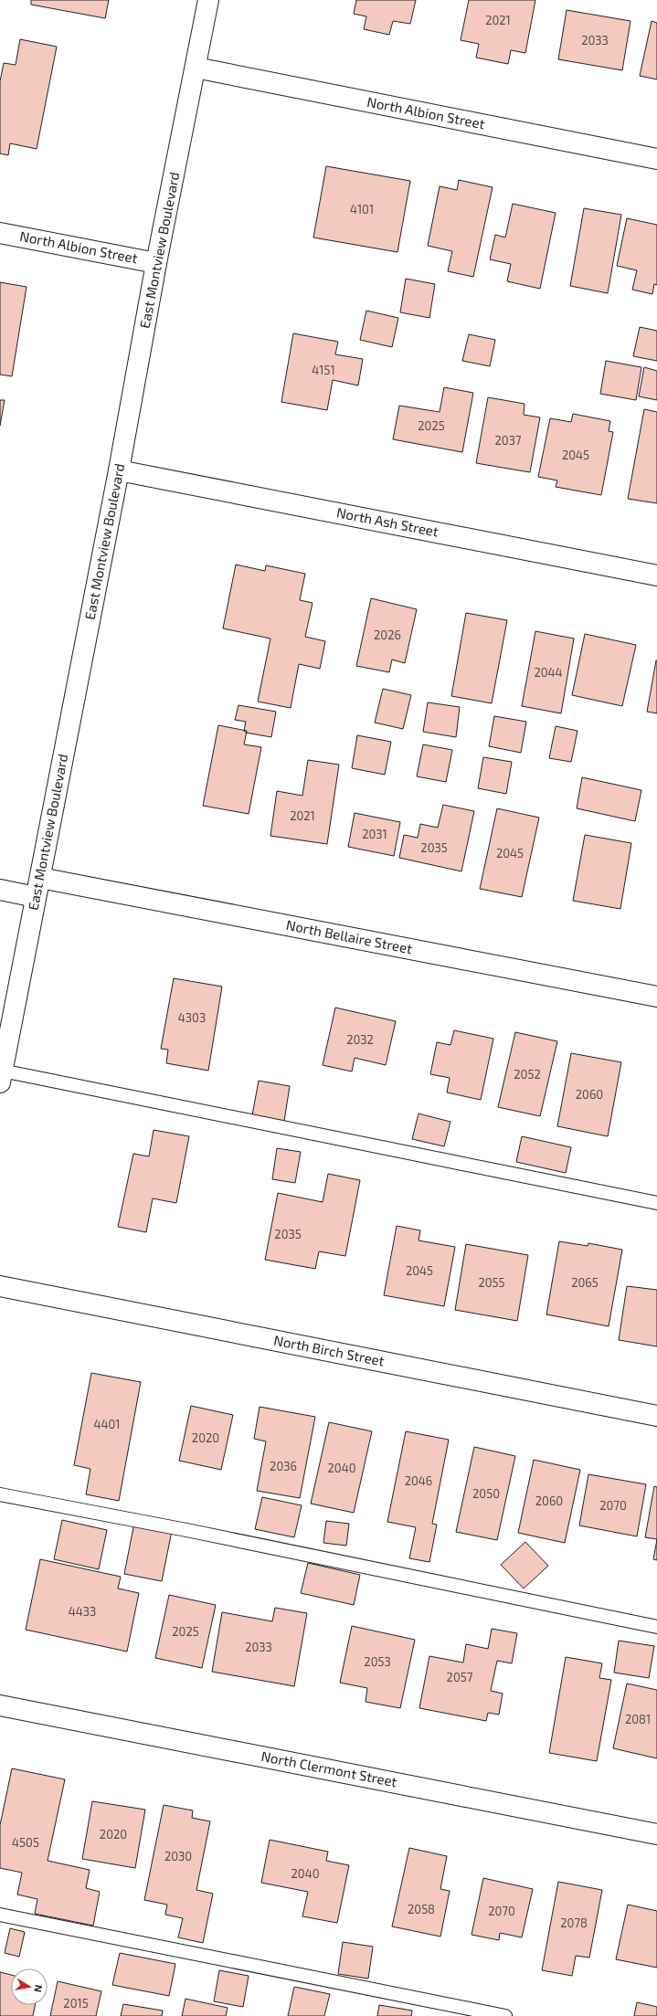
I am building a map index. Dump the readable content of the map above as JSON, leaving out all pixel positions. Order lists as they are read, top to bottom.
{
  "streets": {
    "street": [
      "North Albion Street",
      "East Montview Boulevard",
      "North Ash Street",
      "North Bellaire Street",
      "North Birch Street",
      "North Clermont Street"
    ]
  },
  "crossings": [
    ["North Albion Street", "East Montview Boulevard"],
    ["East Montview Boulevard", "North Ash Street"],
    ["East Montview Boulevard", "North Bellaire Street"]
  ],
  "house_numbers": [
    "2021",
    "2033",
    "4101",
    "4151",
    "2025",
    "2037",
    "2045",
    "2026",
    "2044",
    "2021",
    "2031",
    "2035",
    "2045",
    "4303",
    "2032",
    "2052",
    "2060",
    "2035",
    "2045",
    "2055",
    "2065",
    "4401",
    "2020",
    "2036",
    "2040",
    "2046",
    "2050",
    "2060",
    "2070",
    "4433",
    "2025",
    "2033",
    "2053",
    "2057",
    "2081",
    "2020",
    "4505",
    "2030",
    "2040",
    "2058",
    "2070",
    "2078",
    "2015"
  ],
  "north": "right"
}
